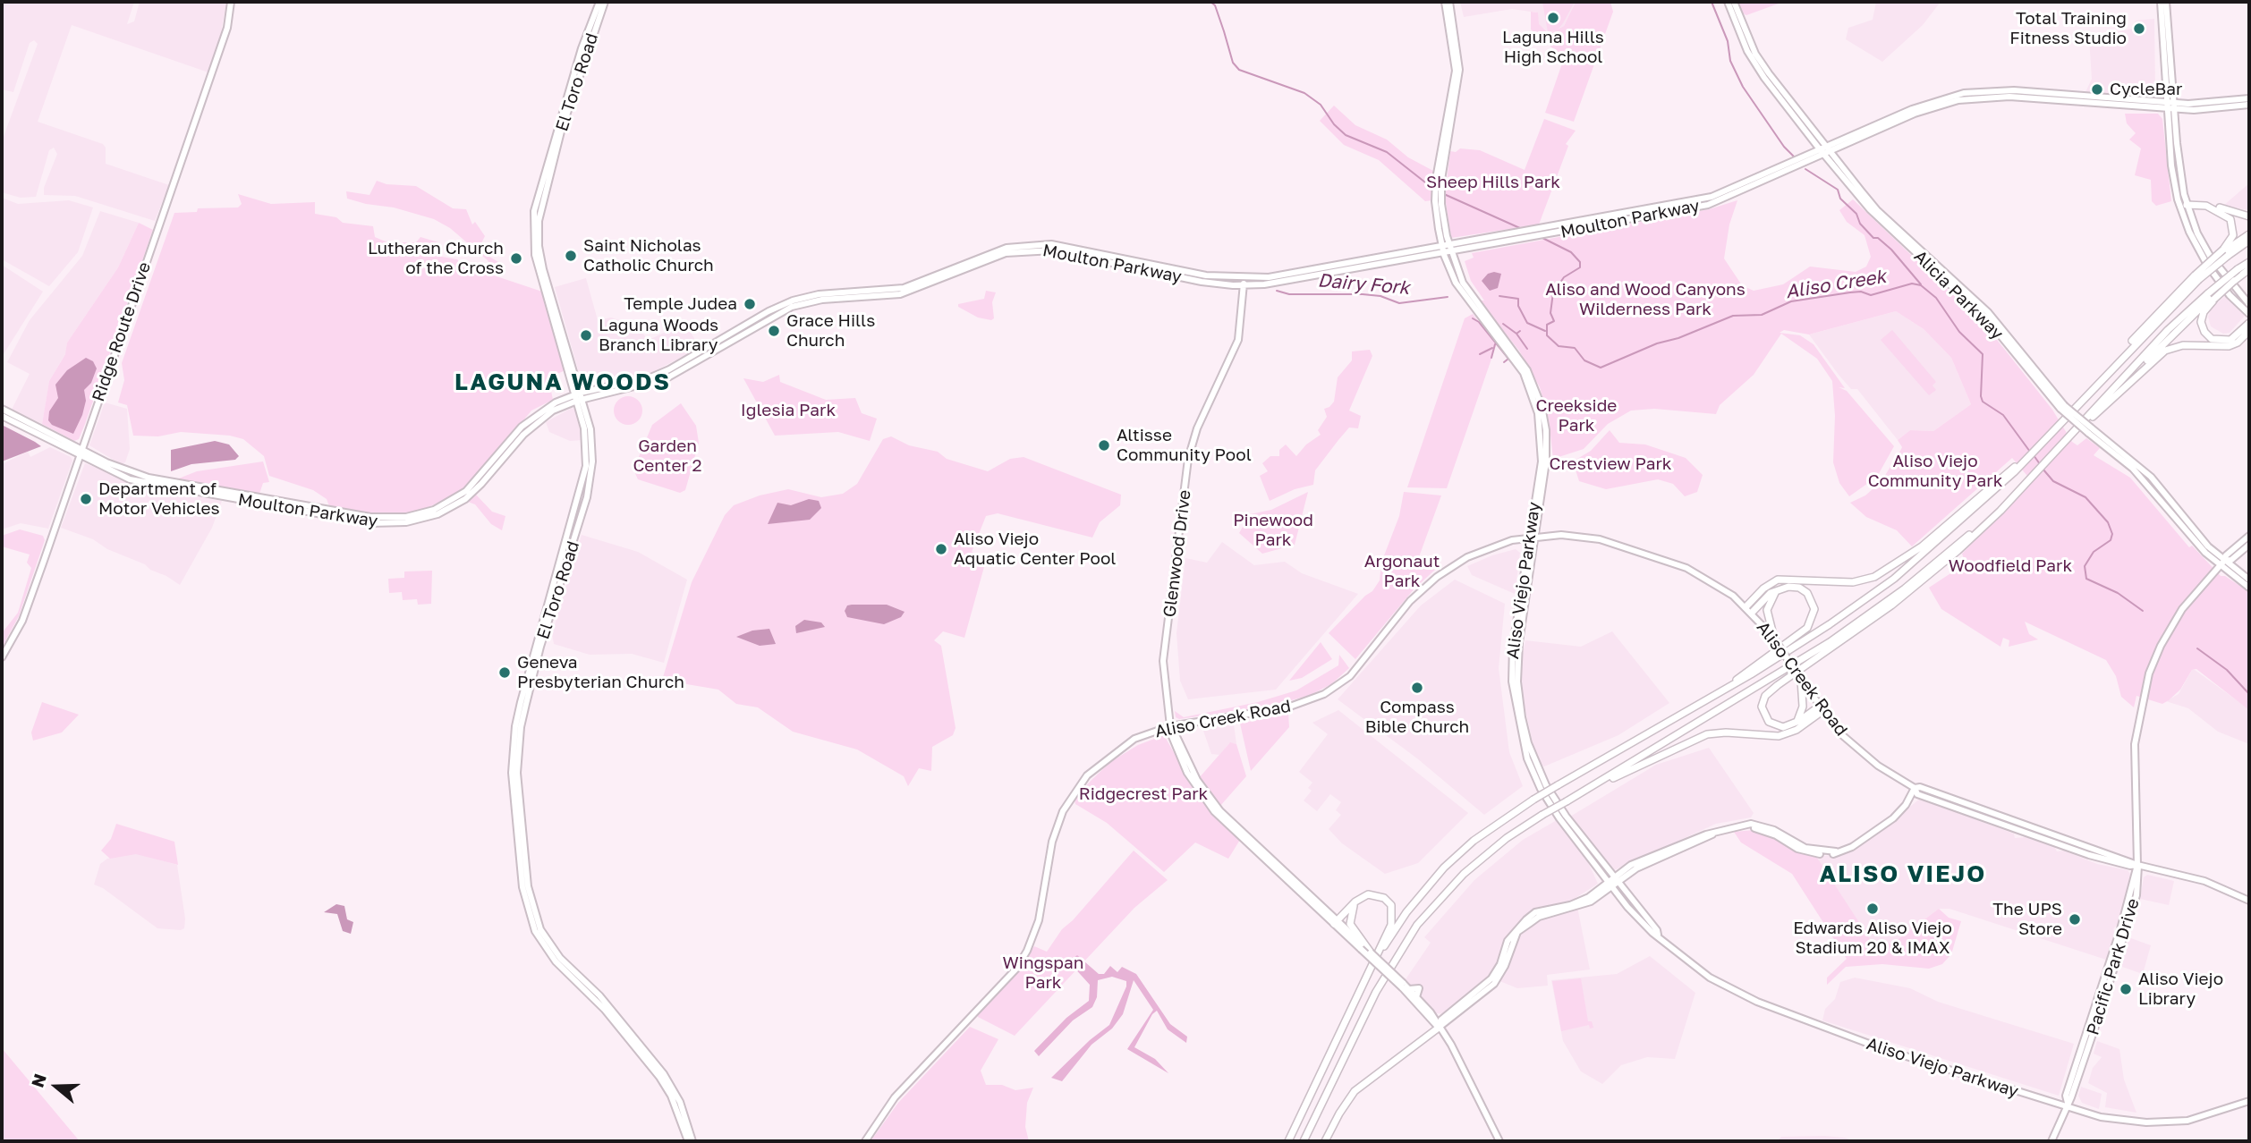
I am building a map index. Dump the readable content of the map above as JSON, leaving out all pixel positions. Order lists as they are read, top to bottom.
{
  "streets": {
    "main road": [
      "El Toro Road",
      "Moulton Parkway",
      "Alicia Parkway",
      "Ridge Route Drive",
      "Glenwood Drive",
      "Aliso Viejo Parkway",
      "Aliso Creek Road",
      "Pacific Park Drive"
    ]
  },
  "crossings": [
    ["El Toro Road", "Moulton Parkway"],
    ["Moulton Parkway", "Alicia Parkway"],
    ["Moulton Parkway", "Ridge Route Drive"],
    ["Moulton Parkway", "Glenwood Drive"],
    ["Moulton Parkway", "Aliso Viejo Parkway"],
    ["Alicia Parkway", "Pacific Park Drive"],
    ["Glenwood Drive", "Aliso Creek Road"],
    ["Aliso Viejo Parkway", "Aliso Creek Road"],
    ["Aliso Viejo Parkway", "Pacific Park Drive"],
    ["Aliso Creek Road", "Pacific Park Drive"]
  ],
  "districts": ["LAGUNA WOODS", "ALISO VIEJO"],
  "water": ["Dairy Fork", "Aliso Creek"],
  "parks": [
    "Sheep Hills Park",
    "Aliso and Wood Canyons Wilderness Park",
    "Creekside Park",
    "Iglesia Park",
    "Garden Center 2",
    "Aliso Viejo Community Park",
    "Crestview Park",
    "Pinewood Park",
    "Argonaut Park",
    "Woodfield Park",
    "Ridgecrest Park",
    "Wingspan Park"
  ],
  "places": [
    "Laguna Hills High School",
    "Total Training Fitness Studio",
    "CycleBar",
    "Saint Nicholas Catholic Church",
    "Lutheran Church of the Cross",
    "Temple Judea",
    "Grace Hills Church",
    "Laguna Woods Branch Library",
    "Altisse Community Pool",
    "Department of Motor Vehicles",
    "Aliso Viejo Aquatic Center Pool",
    "Geneva Presbyterian Church",
    "Compass Bible Church",
    "Edwards Aliso Viejo Stadium 20 & IMAX",
    "The UPS Store",
    "Aliso Viejo Library"
  ],
  "north": "left"
}
